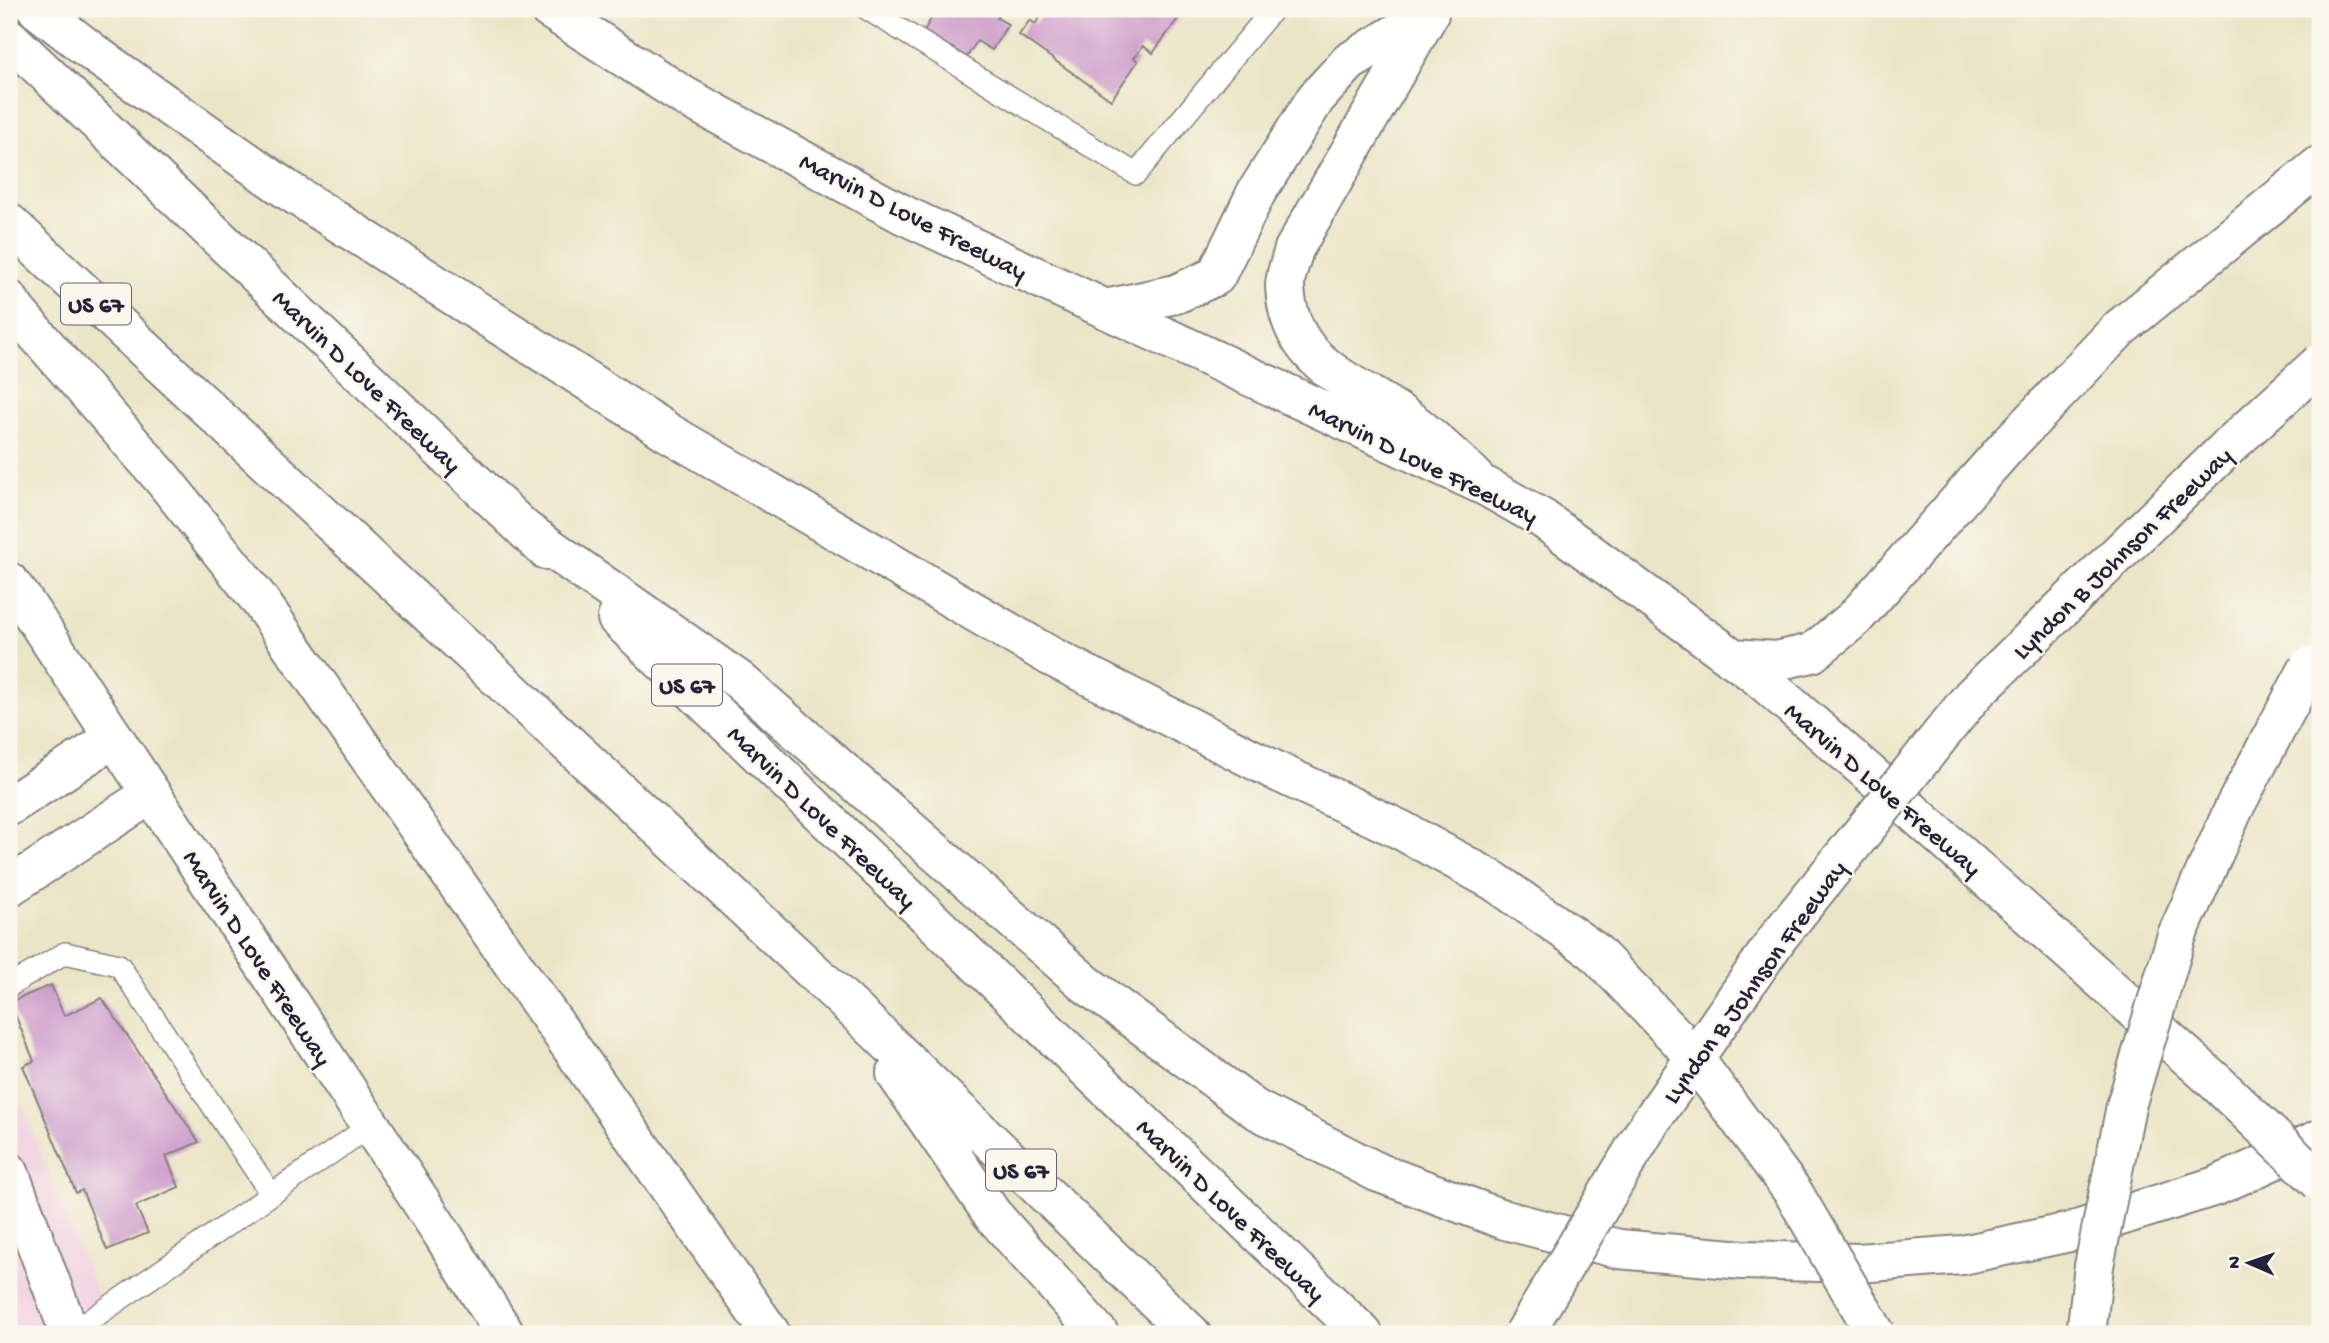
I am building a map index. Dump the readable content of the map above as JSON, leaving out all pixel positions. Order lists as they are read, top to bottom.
{
  "streets": {
    "main road": ["Marvin D Love Freeway", "US 67", "Lyndon B Johnson Freeway"]
  },
  "north": "left"
}
